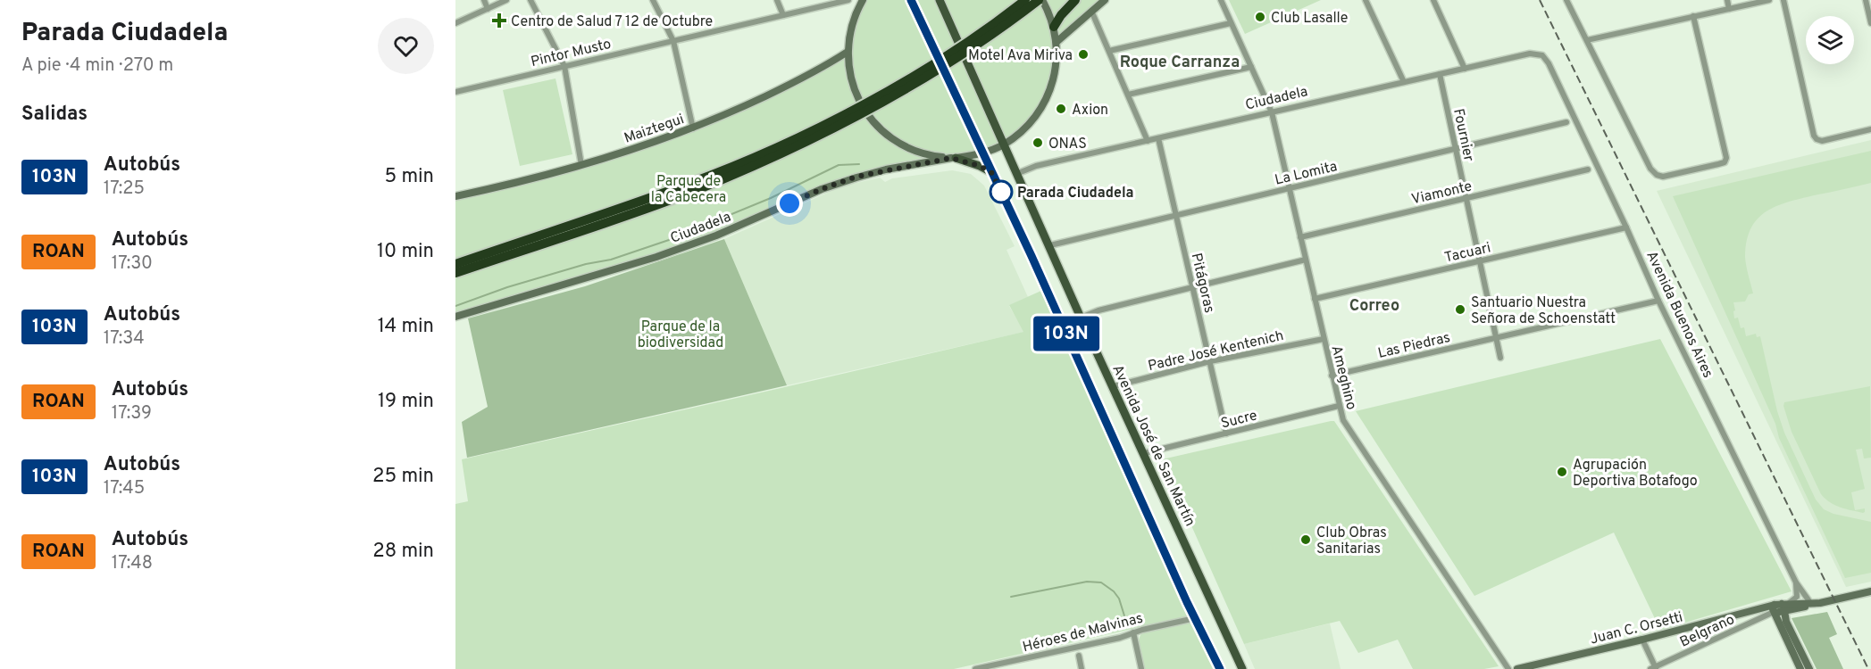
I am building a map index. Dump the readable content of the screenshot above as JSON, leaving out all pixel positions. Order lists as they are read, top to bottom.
{
  "streets": {
    "main road": [
      "Ciudadela",
      "Maiztegui",
      "Avenida José de San Martín",
      "Juan C. Orsetti"
    ],
    "street": [
      "Pintor Musto",
      "Fournier",
      "La Lomita",
      "Viamonte",
      "Tacuari",
      "Pitágoras",
      "Avenida Buenos Aires",
      "Las Piedras",
      "Padre José Kentenich",
      "Ameghino",
      "Sucre",
      "Belgrano",
      "Héroes de Malvinas"
    ]
  },
  "crossings": [
    ["Ciudadela", "Fournier"],
    ["Ciudadela", "Pitágoras"],
    ["Ciudadela", "Avenida Buenos Aires"],
    ["Ciudadela", "Ameghino"],
    ["Ciudadela", "Avenida José de San Martín"],
    ["Fournier", "La Lomita"],
    ["Fournier", "Viamonte"],
    ["Fournier", "Tacuari"],
    ["Fournier", "Las Piedras"],
    ["La Lomita", "Pitágoras"],
    ["La Lomita", "Ameghino"],
    ["La Lomita", "Avenida José de San Martín"],
    ["Viamonte", "Ameghino"],
    ["Tacuari", "Avenida Buenos Aires"],
    ["Tacuari", "Ameghino"],
    ["Pitágoras", "Padre José Kentenich"],
    ["Pitágoras", "Sucre"],
    ["Avenida Buenos Aires", "Las Piedras"],
    ["Avenida Buenos Aires", "Juan C. Orsetti"],
    ["Las Piedras", "Ameghino"],
    ["Padre José Kentenich", "Ameghino"],
    ["Padre José Kentenich", "Avenida José de San Martín"],
    ["Ameghino", "Sucre"],
    ["Sucre", "Avenida José de San Martín"],
    ["Juan C. Orsetti", "Belgrano"]
  ],
  "districts": ["Roque Carranza", "Correo"],
  "parks": ["Parque de la Cabecera", "Parque de la biodiversidad"],
  "places": {
    "other": [
      "Club Lasalle",
      "Motel Ava Miriva",
      "Axion",
      "ONAS",
      "Parada Ciudadela",
      "Santuario Nuestra Señora de Schoenstatt",
      "Agrupación Deportiva Botafogo",
      "Club Obras Sanitarias"
    ],
    "health": ["Centro de Salud 7 12 de Octubre"]
  },
  "lines": ["bus line 103N"],
  "page": {
    "heading": [
      ["Parada Ciudadela", "A pie · 4 min · 270 m"],
      "Salidas"
    ],
    "on_map": "103N",
    "list": [
      {
        "mark": "103N",
        "name": "Autobús",
        "note": "17:25",
        "value": "5 min"
      },
      {
        "mark": "ROAN",
        "name": "Autobús",
        "note": "17:30",
        "value": "10 min"
      },
      {
        "mark": "103N",
        "name": "Autobús",
        "note": "17:34",
        "value": "14 min"
      },
      {
        "mark": "ROAN",
        "name": "Autobús",
        "note": "17:39",
        "value": "19 min"
      },
      {
        "mark": "103N",
        "name": "Autobús",
        "note": "17:45",
        "value": "25 min"
      },
      {
        "mark": "ROAN",
        "name": "Autobús",
        "note": "17:48",
        "value": "28 min"
      }
    ]
  }
}
